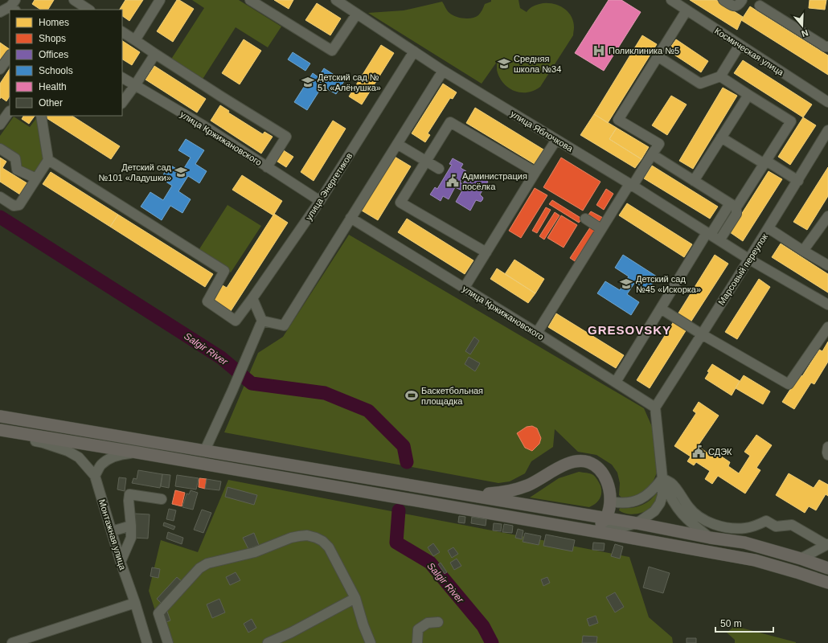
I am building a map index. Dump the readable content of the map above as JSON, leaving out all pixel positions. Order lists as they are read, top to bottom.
{
  "streets": {
    "street": [
      "Космическая улица",
      "улица Яблочкова",
      "улица Кржижановского",
      "улица Энергетиков",
      "Марсовый переулок",
      "Монтажная улица"
    ]
  },
  "crossings": [
    ["улица Яблочкова", "улица Энергетиков"],
    ["улица Яблочкова", "Марсовый переулок"],
    ["улица Кржижановского", "улица Энергетиков"],
    ["улица Кржижановского", "Марсовый переулок"]
  ],
  "districts": ["GRESOVSKY"],
  "water": ["Salgir River"],
  "places": {
    "hospital": ["Поликлиника №5"],
    "school or university": [
      "Средняя школа №34",
      "Детский сад № 51 «Алёнушка»",
      "Детский сад №101 «Ладушки»",
      "Детский сад №45 «Искорка»"
    ],
    "public building": ["Администрация посёлка", "СДЭК"],
    "sports": ["Баскетбольная площадка"]
  },
  "legend": [
    "Homes",
    "Shops",
    "Offices",
    "Schools",
    "Health",
    "Other"
  ],
  "scale_bar": "50 m",
  "north": "bottom"
}
